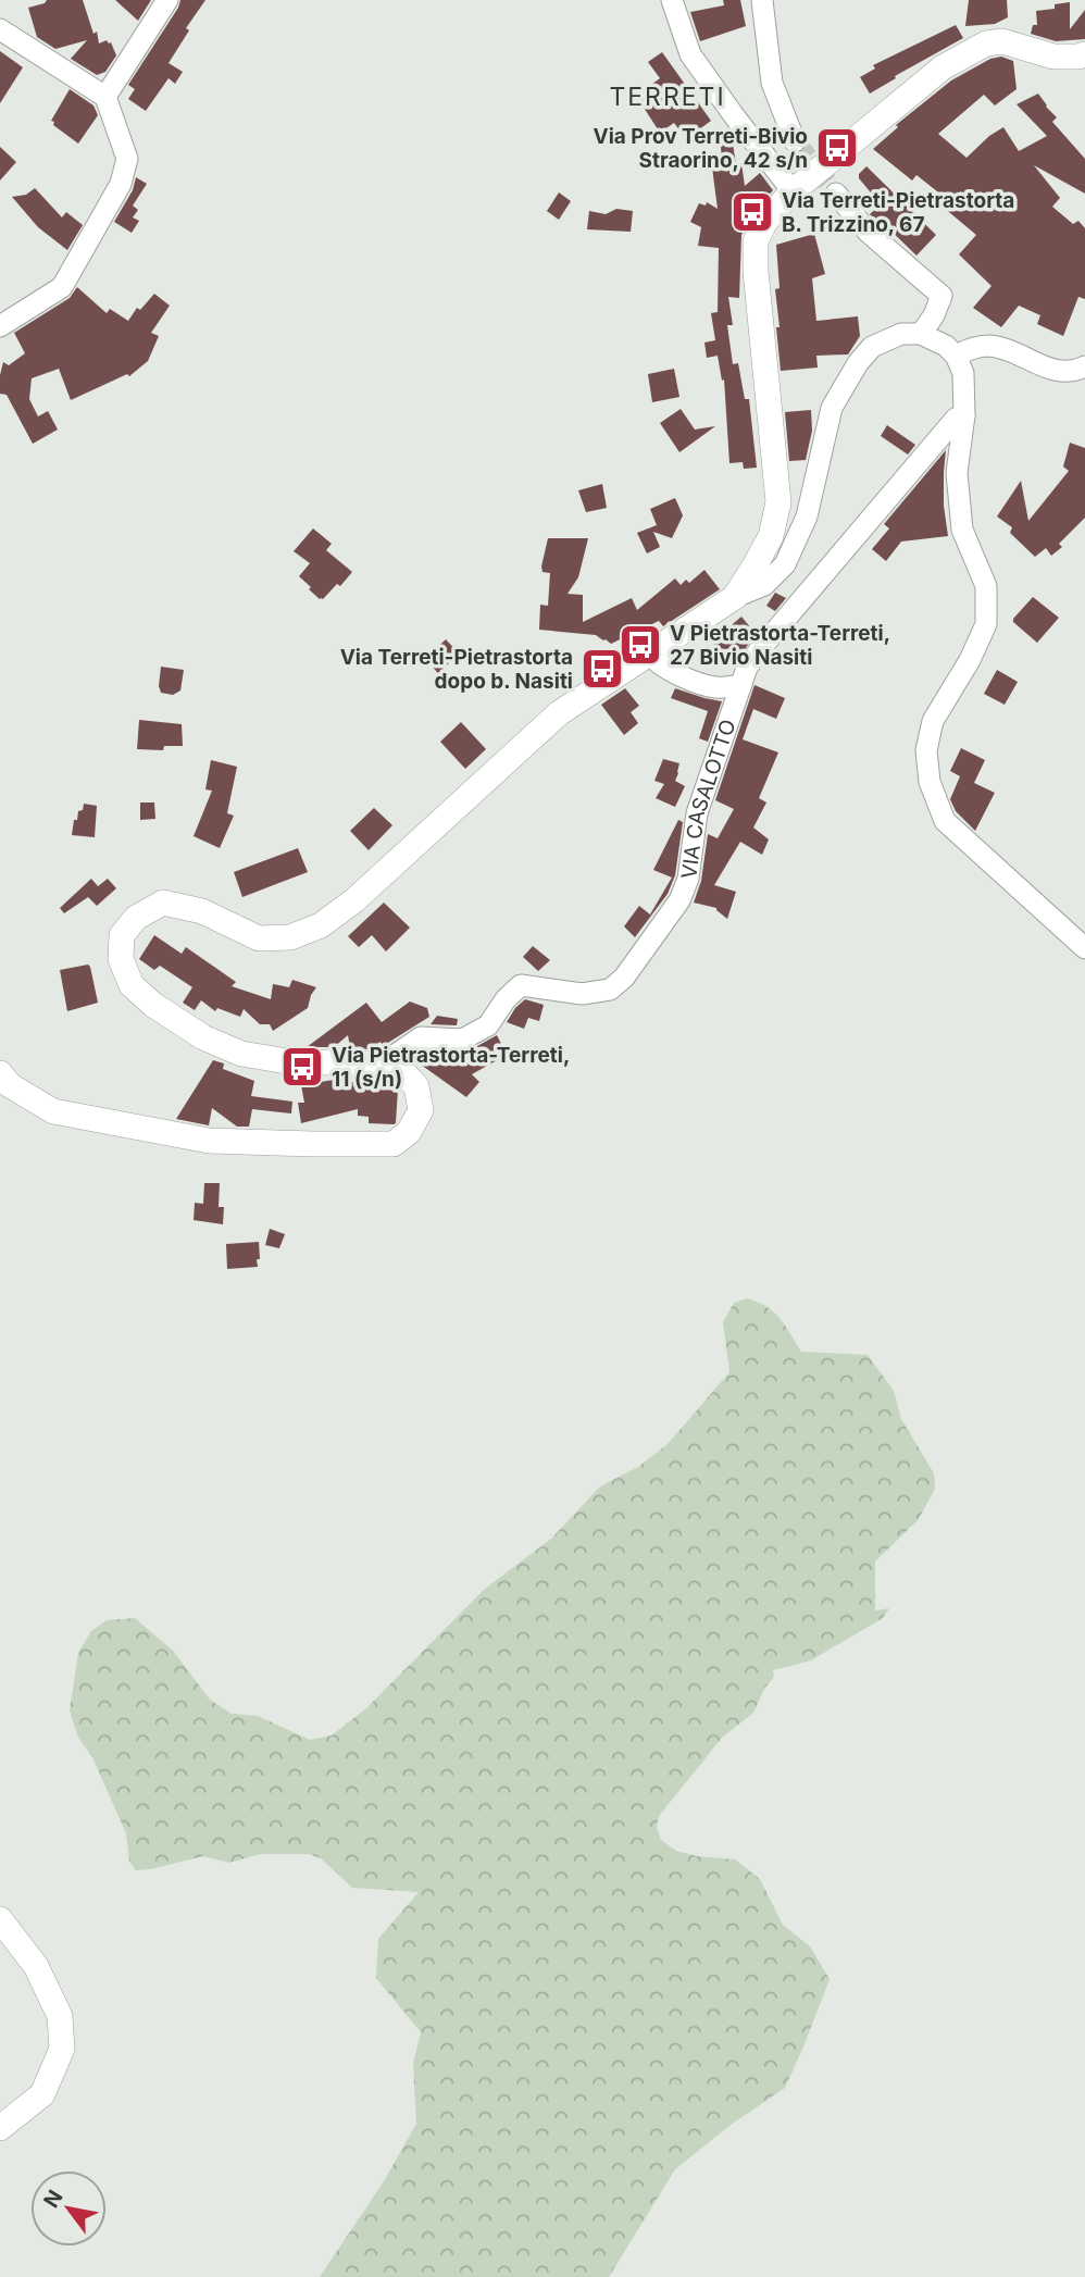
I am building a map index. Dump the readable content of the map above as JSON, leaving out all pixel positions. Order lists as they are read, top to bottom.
{
  "streets": {
    "street": ["VIA CASALOTTO"]
  },
  "districts": ["TERRETI"],
  "places": {
    "bus stop": [
      "Via Prov Terreti-Bivio Straorino, 42 s/n",
      "Via Terreti-Pietrastorta B. Trizzino, 67",
      "V Pietrastorta-Terreti, 27 Bivio Nasiti",
      "Via Terreti-Pietrastorta dopo b. Nasiti",
      "Via Pietrastorta-Terreti, 11 (s/n)"
    ]
  },
  "north": "top left"
}
